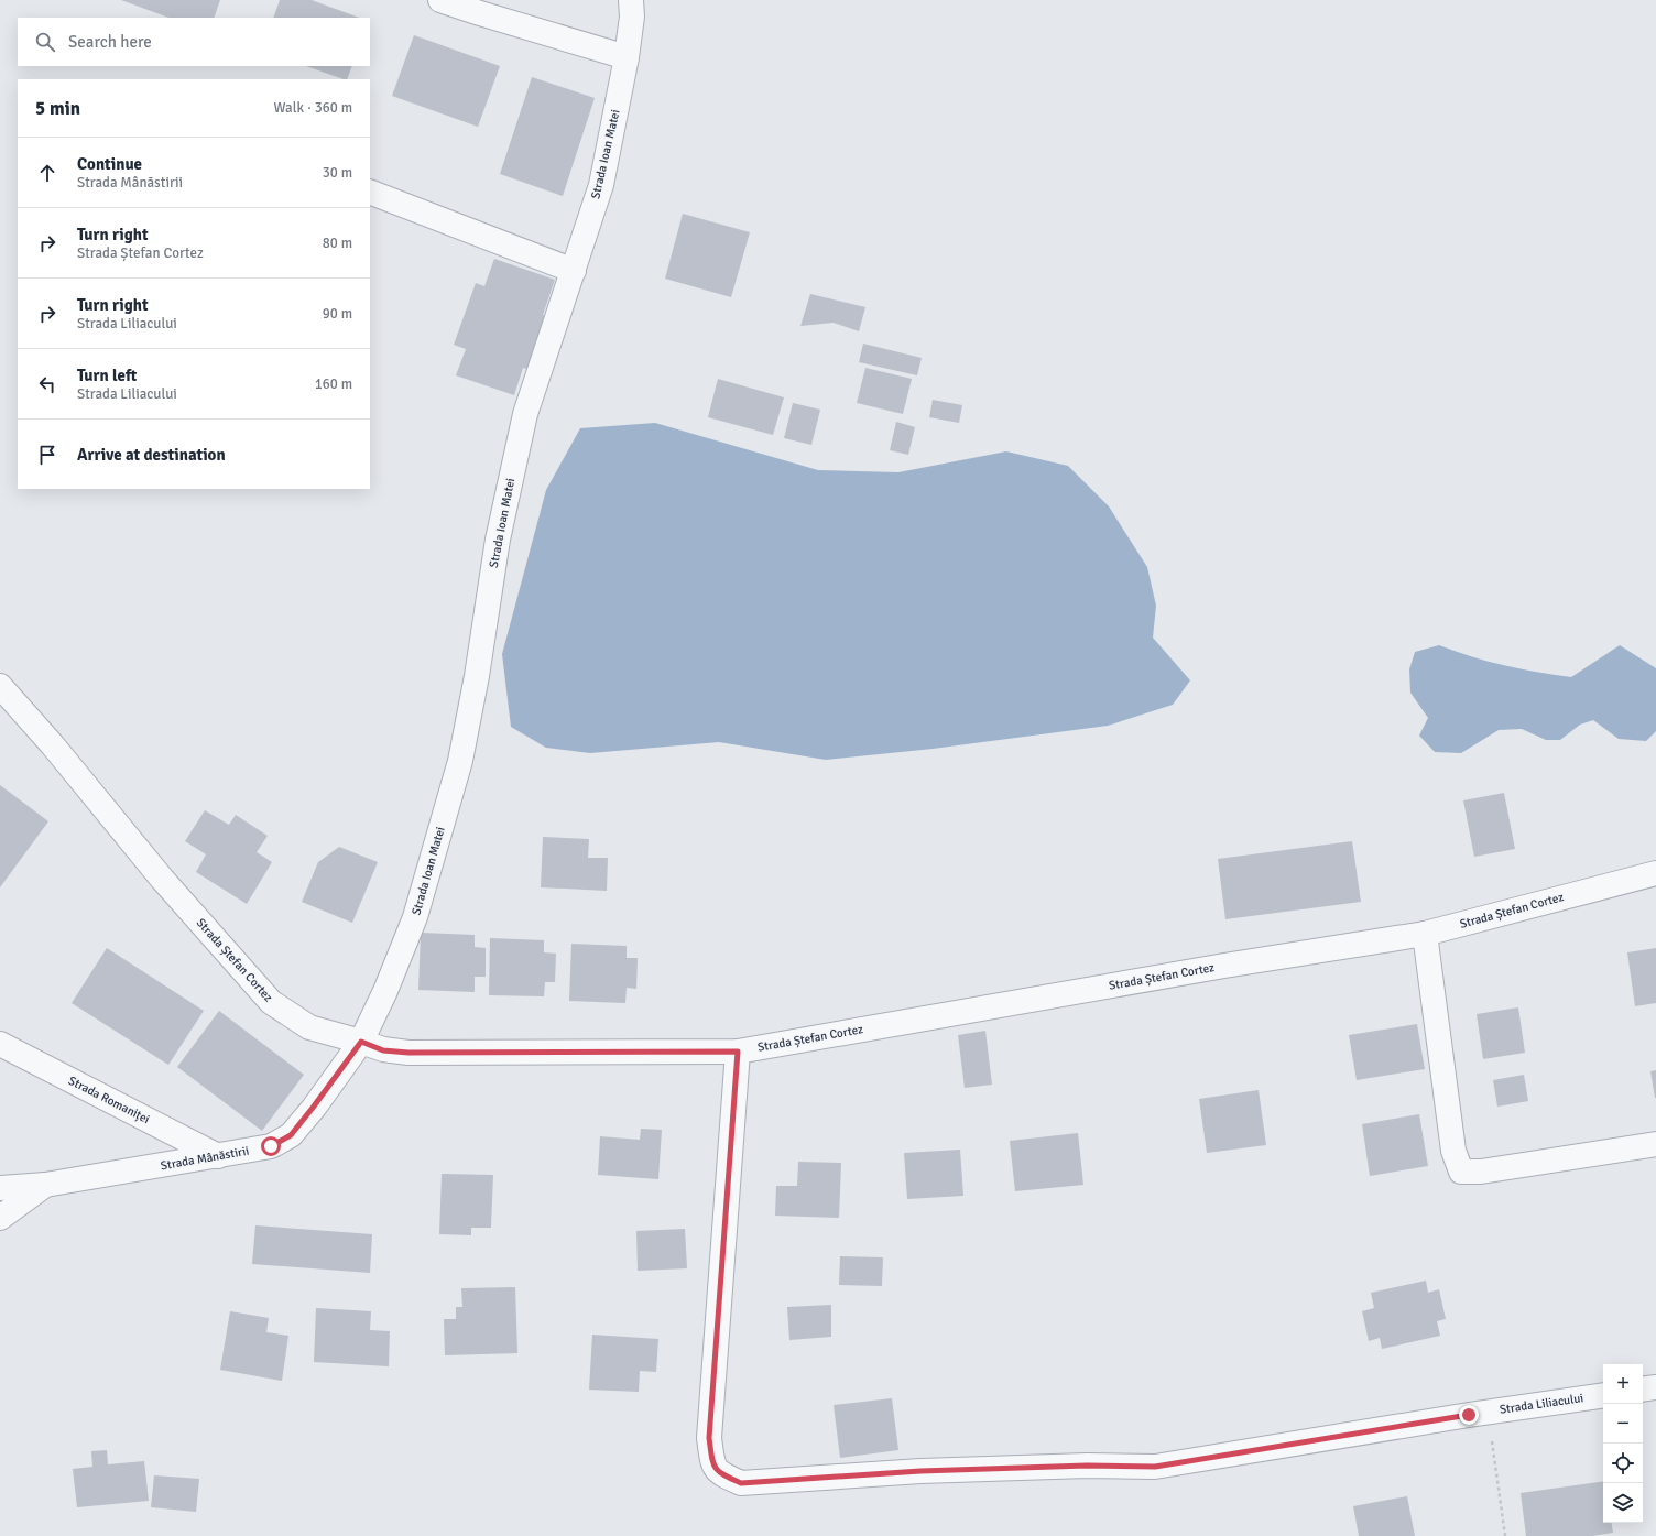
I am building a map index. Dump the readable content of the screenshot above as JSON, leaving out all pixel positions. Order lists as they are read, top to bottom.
{
  "streets": {
    "street": [
      "Strada Ioan Matei",
      "Strada Ștefan Cortez",
      "Strada Romaniței",
      "Strada Mânăstirii",
      "Strada Liliacului"
    ]
  },
  "crossings": [
    ["Strada Ioan Matei", "Strada Ștefan Cortez"],
    ["Strada Ioan Matei", "Strada Mânăstirii"],
    ["Strada Ștefan Cortez", "Strada Mânăstirii"],
    ["Strada Ștefan Cortez", "Strada Liliacului"],
    ["Strada Romaniței", "Strada Mânăstirii"]
  ],
  "page": {
    "search": "Search here",
    "heading": ["5 min", "Walk · 360 m"],
    "list": [
      ["Continue", "Strada Mânăstirii", "30 m"],
      ["Turn right", "Strada Ștefan Cortez", "80 m"],
      ["Turn right", "Strada Liliacului", "90 m"],
      ["Turn left", "Strada Liliacului", "160 m"],
      "Arrive at destination"
    ],
    "map_buttons": ["+", "−"]
  }
}
